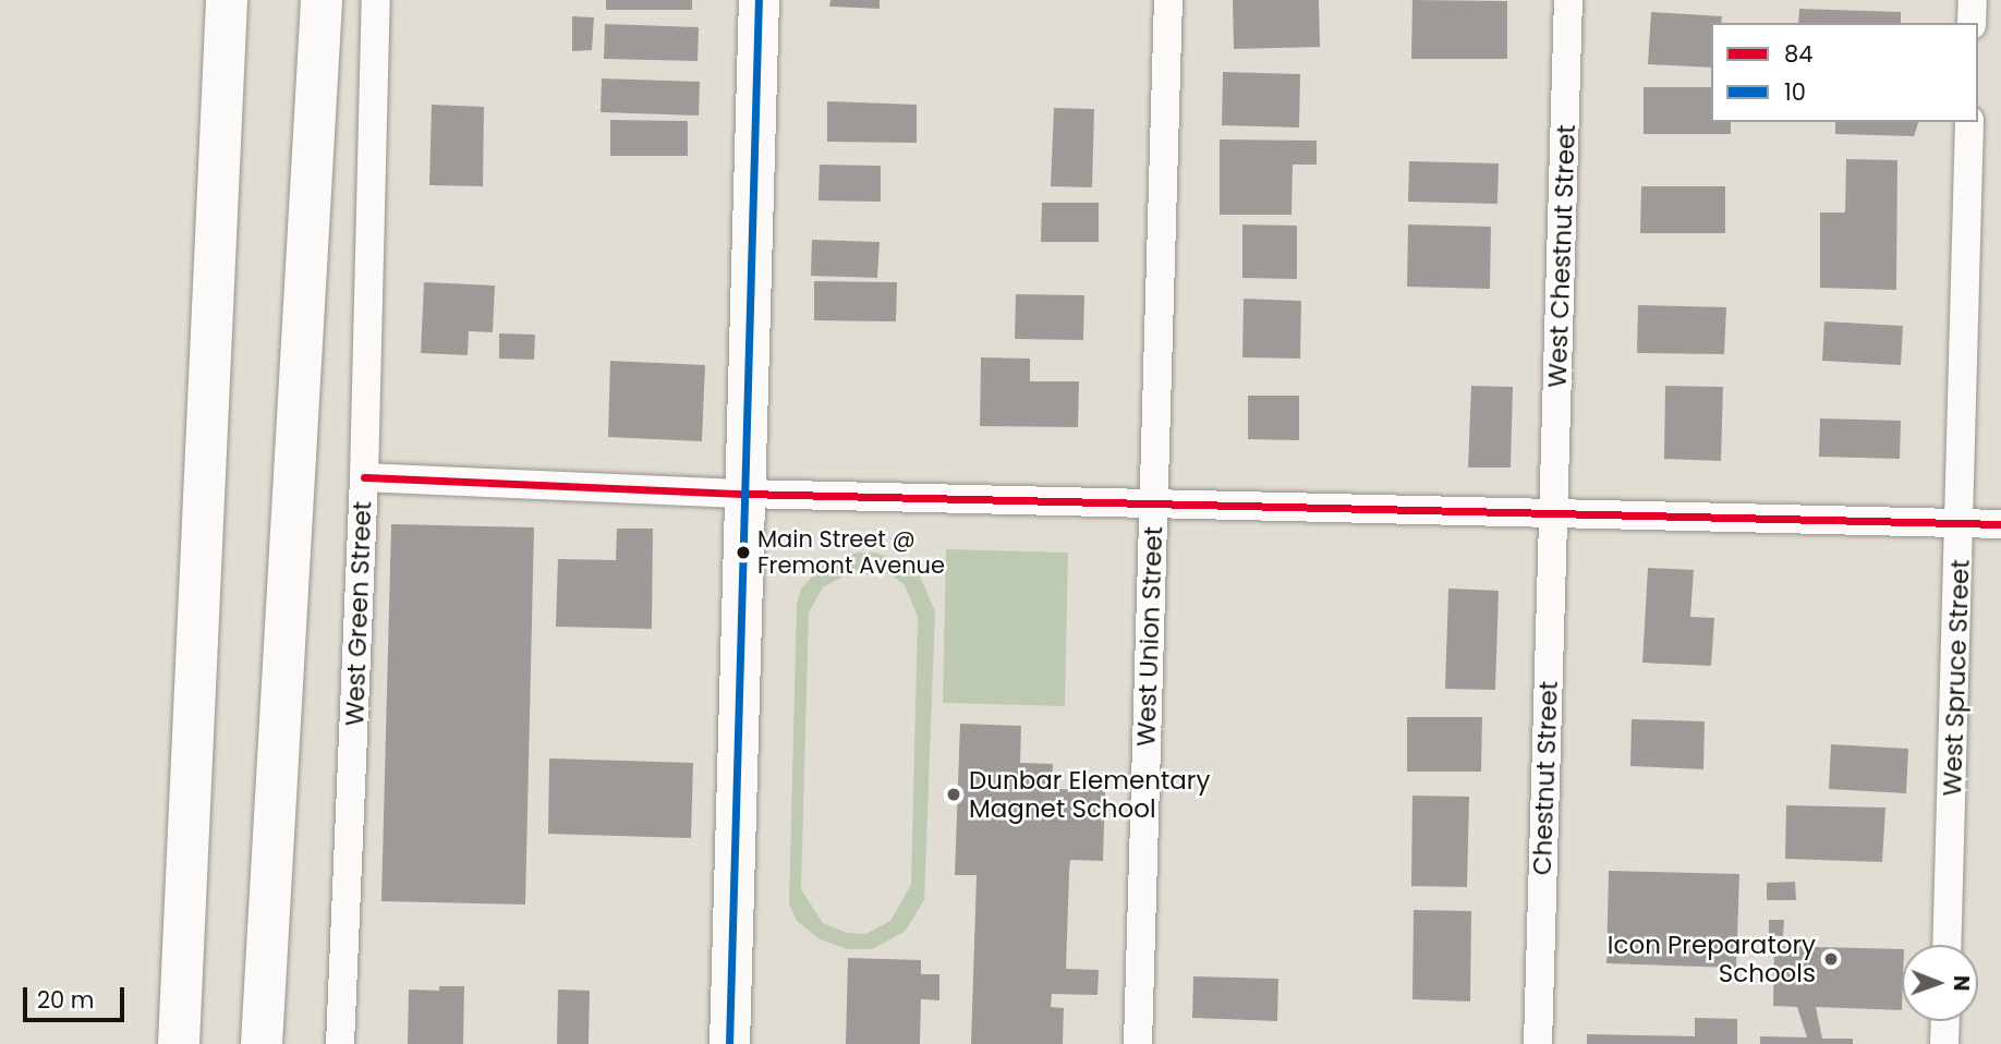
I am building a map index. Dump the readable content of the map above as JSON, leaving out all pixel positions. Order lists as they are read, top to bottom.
{
  "streets": {
    "street": [
      "West Chestnut Street",
      "West Green Street",
      "West Union Street",
      "West Spruce Street",
      "Chestnut Street"
    ]
  },
  "crossings": [
    ["West Chestnut Street", "Chestnut Street"]
  ],
  "places": ["Main Street @ Fremont Avenue", "Dunbar Elementary Magnet School", "Icon Preparatory Schools"],
  "lines": ["transit line 10", "transit line 84"],
  "legend": ["84", "10"],
  "scale_bar": "20 m",
  "north": "right"
}
